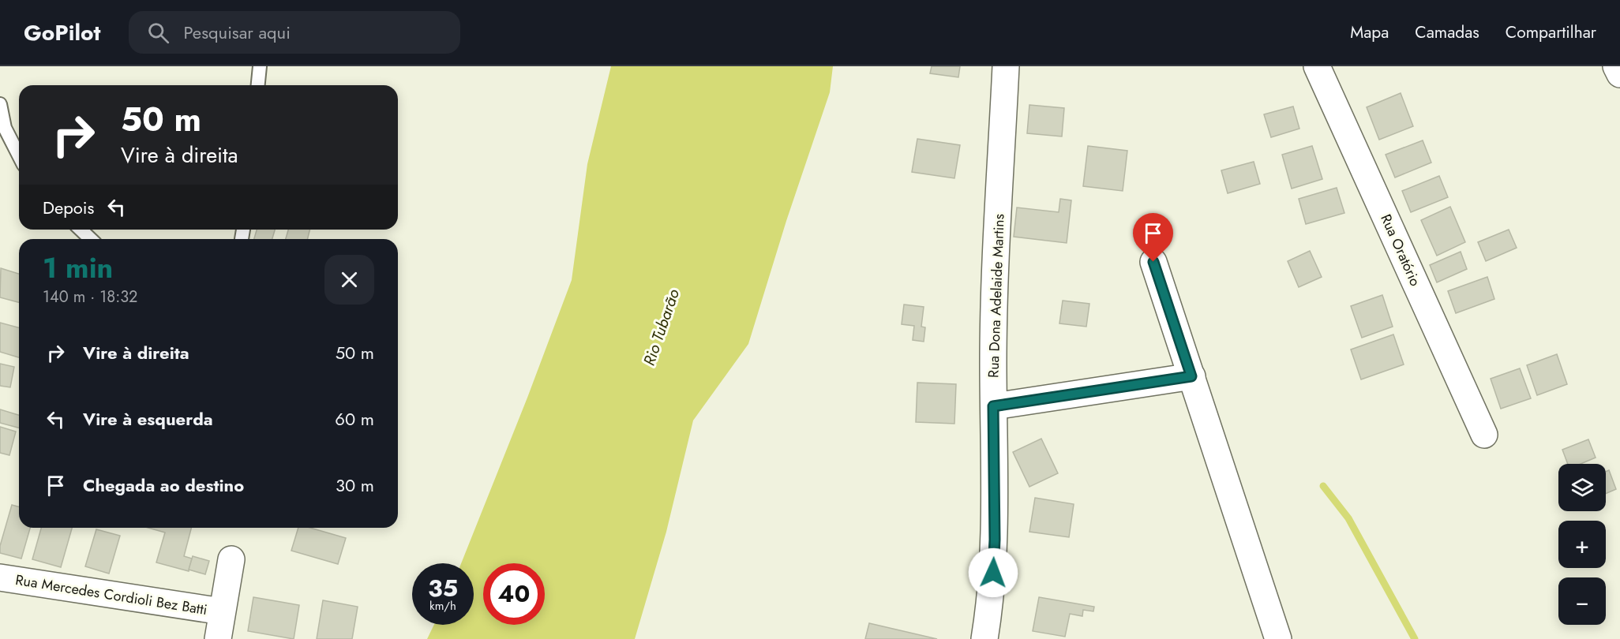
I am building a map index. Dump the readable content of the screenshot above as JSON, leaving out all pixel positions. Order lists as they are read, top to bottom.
{
  "streets": {
    "street": ["Rua Oratório", "Rua Dona Adelaide Martins", "Rua Mercedes Cordioli Bez Batti"]
  },
  "water": ["Rio Tubarão"],
  "page": {
    "header": "GoPilot",
    "search": "Pesquisar aqui",
    "nav": ["Mapa", "Camadas", "Compartilhar"],
    "turn": ["50 m", "Vire à direita"],
    "then": "Depois",
    "heading": ["1 min", "140 m · 18:32"],
    "list": [
      {
        "name": "Vire à direita",
        "value": "50 m"
      },
      {
        "name": "Vire à esquerda",
        "value": "60 m"
      },
      {
        "name": "Chegada ao destino",
        "value": "30 m"
      }
    ],
    "map_buttons": ["+", "−"],
    "speed": "35 km/h",
    "limit": "40"
  }
}
